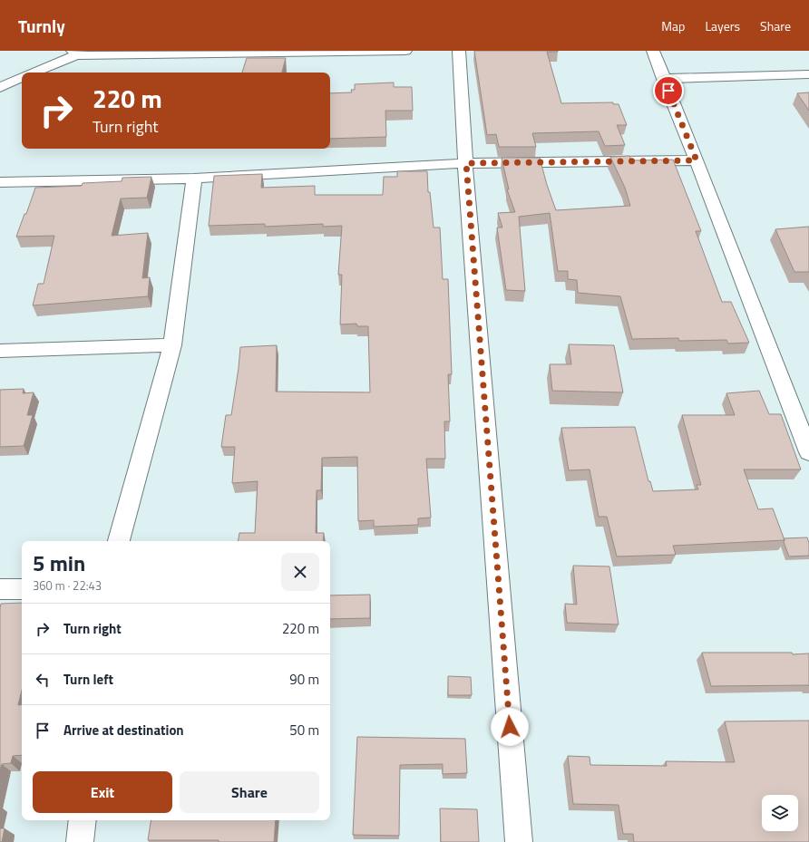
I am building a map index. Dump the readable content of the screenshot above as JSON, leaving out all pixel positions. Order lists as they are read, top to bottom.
{
  "page": {
    "header": "Turnly",
    "nav": ["Map", "Layers", "Share"],
    "turn": ["220 m", "Turn right"],
    "heading": ["5 min", "360 m · 22:43"],
    "list": [
      {
        "name": "Turn right",
        "value": "220 m"
      },
      {
        "name": "Turn left",
        "value": "90 m"
      },
      {
        "name": "Arrive at destination",
        "value": "50 m"
      }
    ],
    "buttons": ["Exit", "Share"]
  }
}
